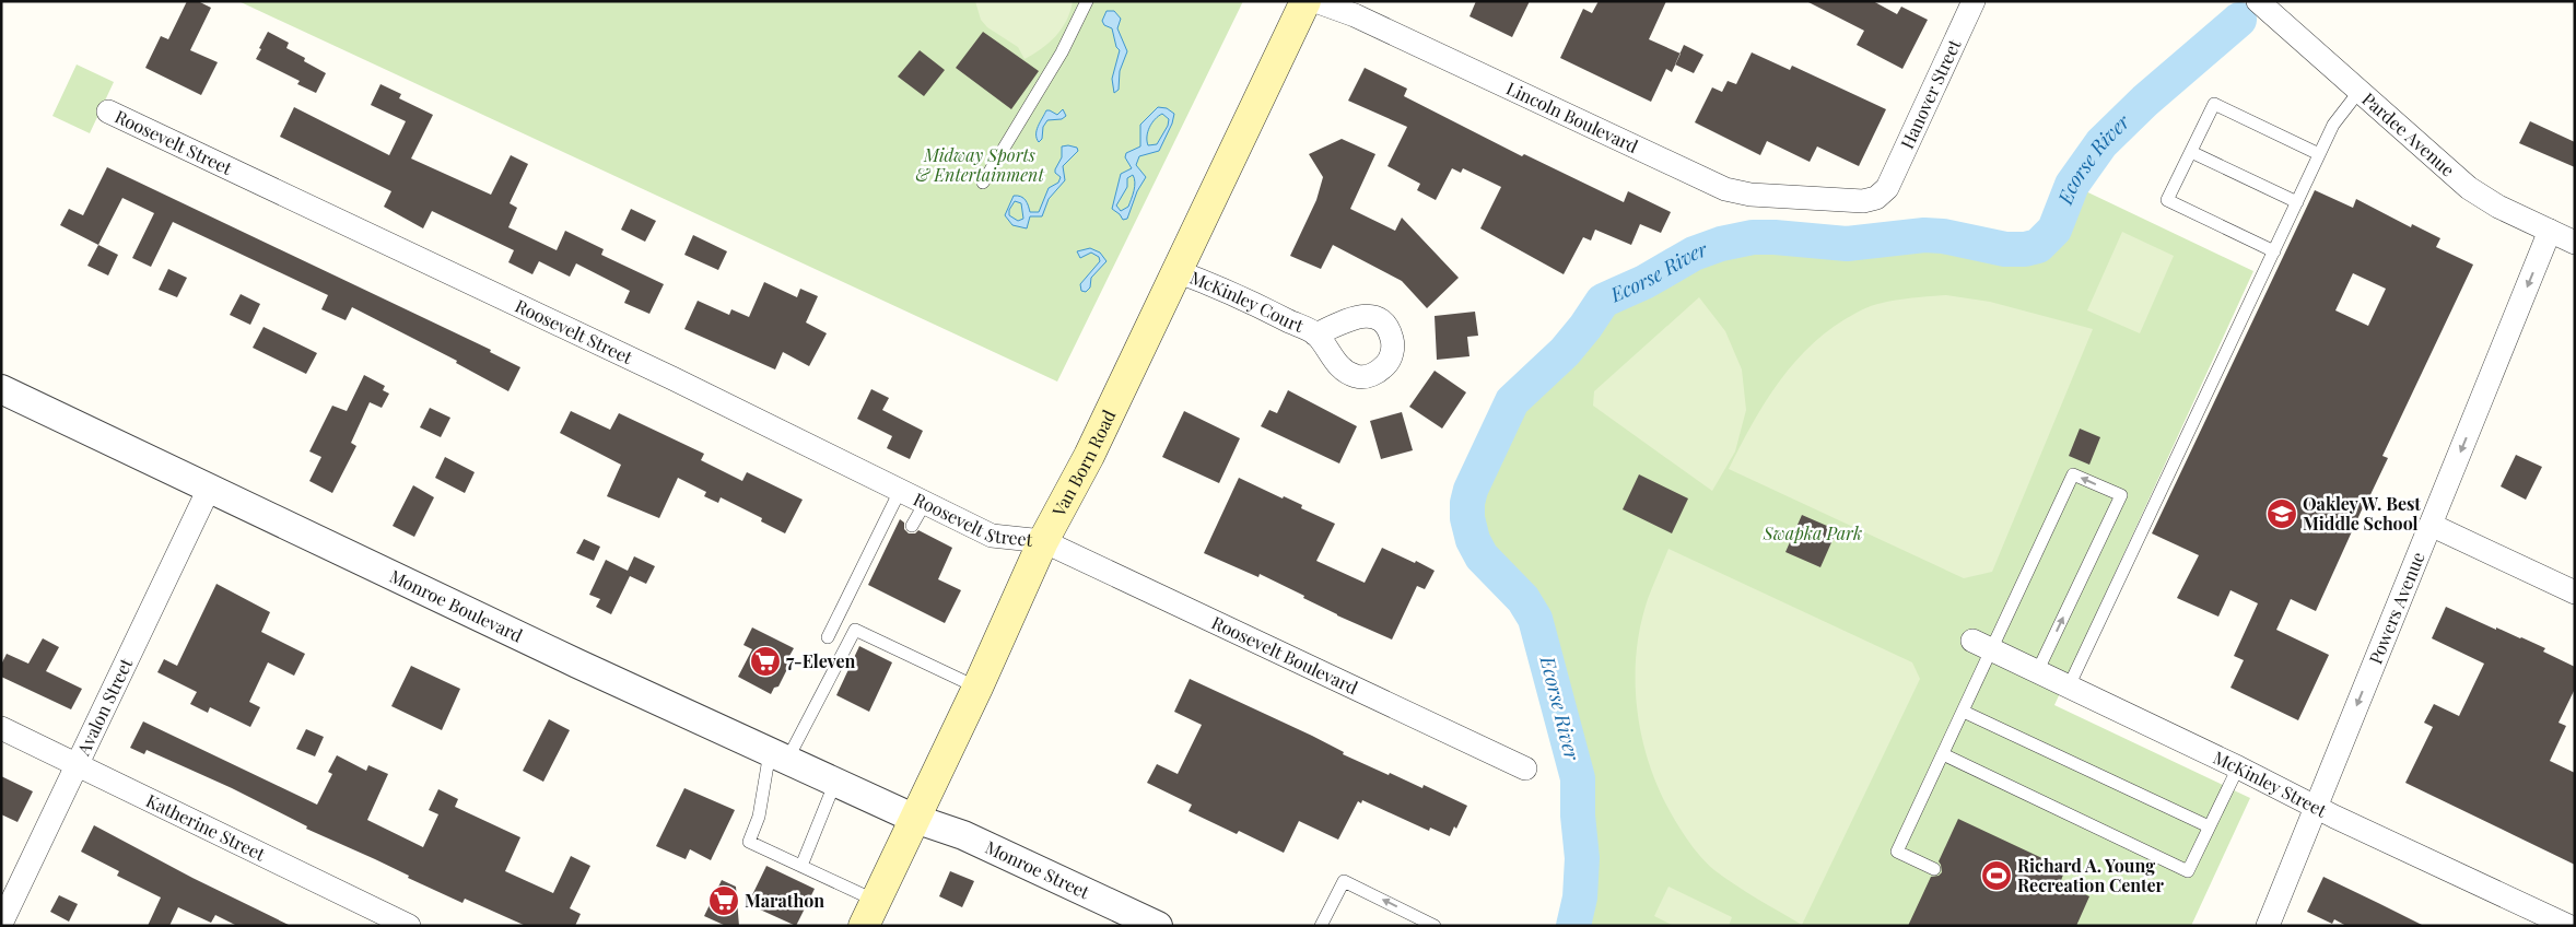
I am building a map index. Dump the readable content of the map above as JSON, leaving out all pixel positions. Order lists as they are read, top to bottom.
{
  "streets": {
    "main road": ["Van Born Road"],
    "street": [
      "Hanover Street",
      "Lincoln Boulevard",
      "Pardee Avenue",
      "Roosevelt Street",
      "McKinley Court",
      "Monroe Boulevard",
      "Powers Avenue",
      "Roosevelt Boulevard",
      "Avalon Street",
      "McKinley Street",
      "Katherine Street",
      "Monroe Street"
    ]
  },
  "crossings": [
    ["Hanover Street", "Lincoln Boulevard"],
    ["Pardee Avenue", "Powers Avenue"],
    ["Roosevelt Street", "Van Born Road"],
    ["Roosevelt Street", "Roosevelt Boulevard"],
    ["McKinley Court", "Van Born Road"],
    ["Van Born Road", "Monroe Boulevard"],
    ["Van Born Road", "Roosevelt Boulevard"],
    ["Van Born Road", "Monroe Street"],
    ["Monroe Boulevard", "Avalon Street"],
    ["Monroe Boulevard", "Monroe Street"],
    ["Powers Avenue", "McKinley Street"],
    ["Avalon Street", "Katherine Street"]
  ],
  "one_way": ["Powers Avenue"],
  "water": ["Ecorse River"],
  "parks": ["Midway Sports & Entertainment", "Swapka Park"],
  "places": {
    "school or university": ["Oakley W. Best Middle School"],
    "supermarket": ["7-Eleven", "Marathon"],
    "sports": ["Richard A. Young Recreation Center"]
  }
}
